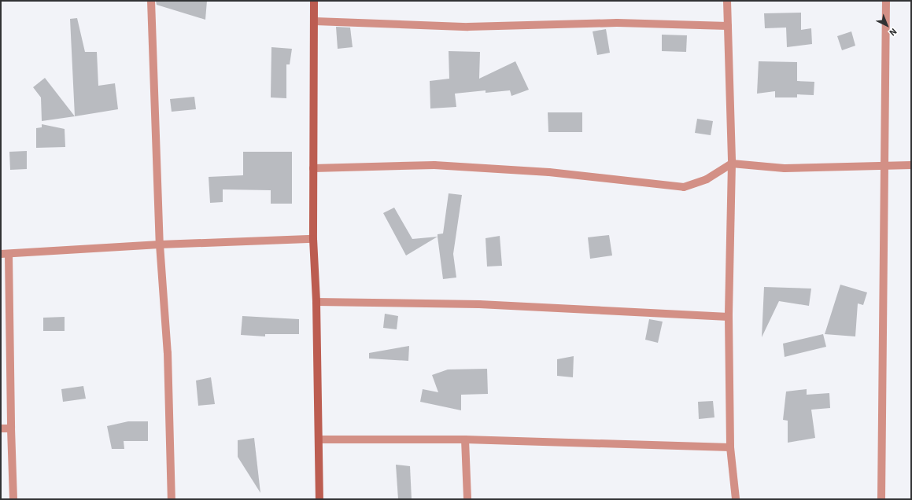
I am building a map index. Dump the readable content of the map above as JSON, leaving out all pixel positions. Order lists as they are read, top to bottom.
{
  "north": "bottom right"
}
